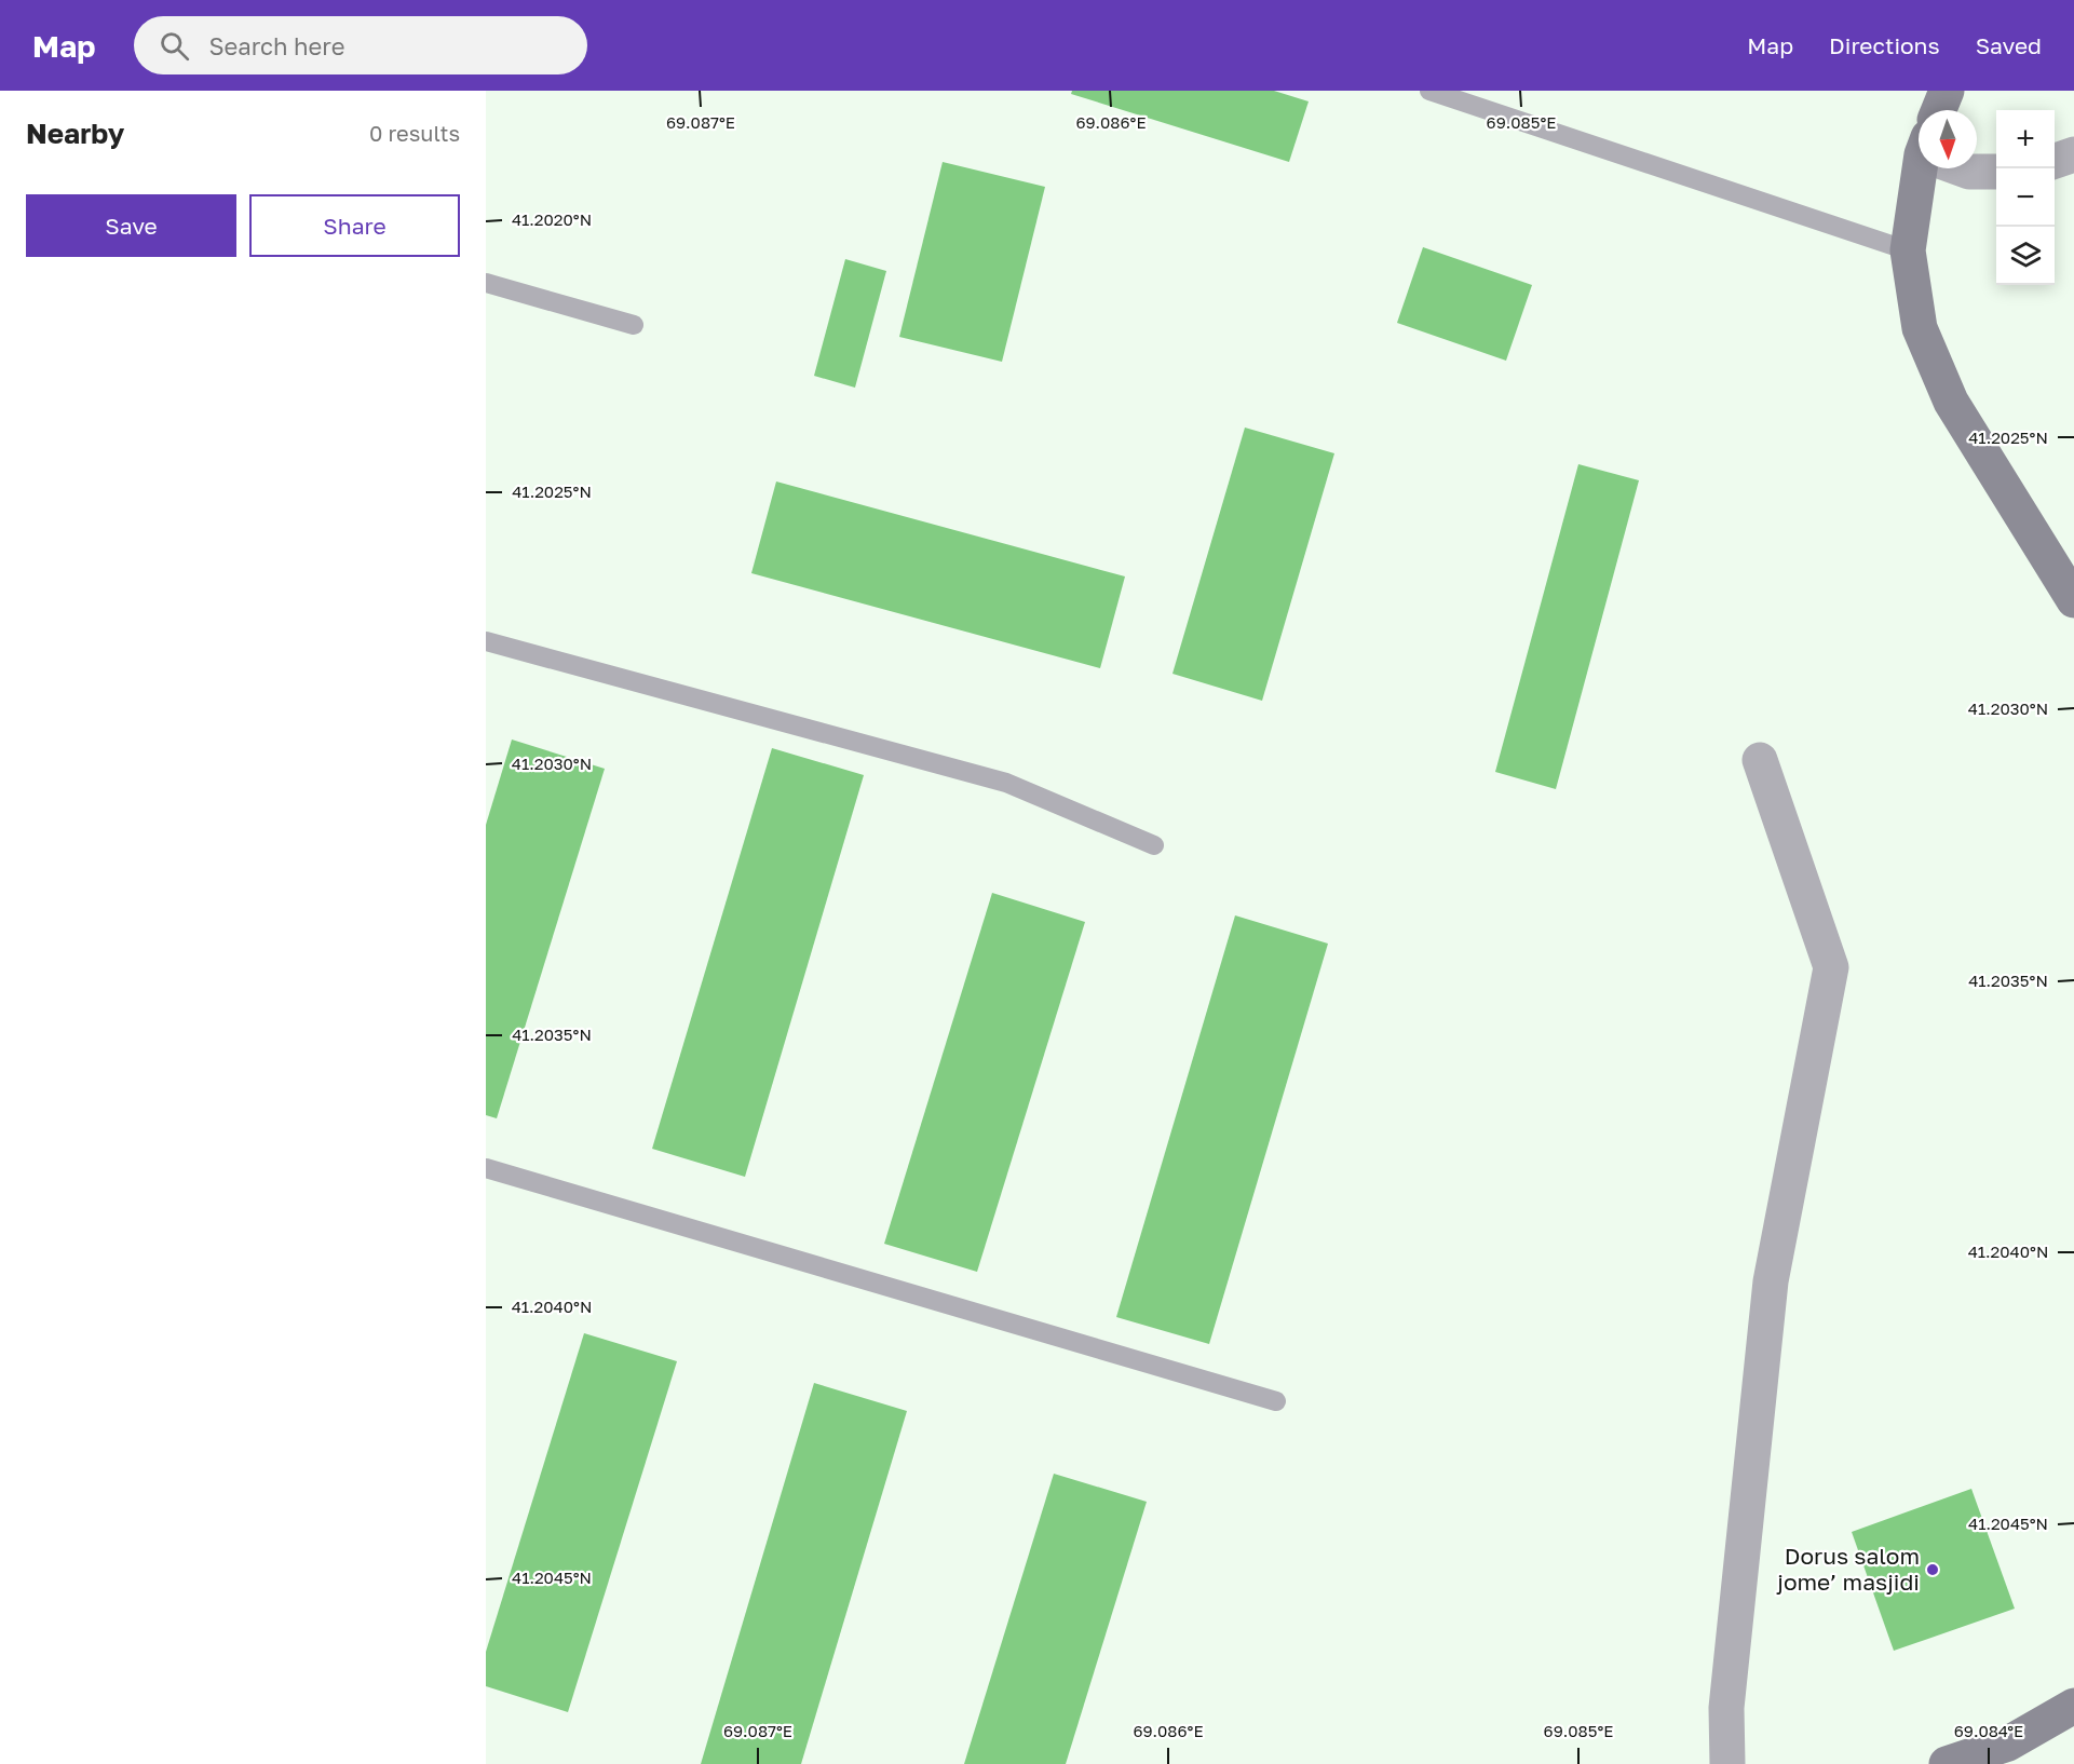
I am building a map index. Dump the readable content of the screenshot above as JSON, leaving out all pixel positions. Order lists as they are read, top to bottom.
{
  "places": ["Dorus salom jome’ masjidi"],
  "north": "bottom",
  "page": {
    "header": "Map",
    "search": "Search here",
    "nav": ["Map", "Directions", "Saved"],
    "heading": ["Nearby", "0 results"],
    "map_buttons": ["+", "−"],
    "buttons": ["Save", "Share"]
  },
  "coordinates": [
    "69.087°E",
    "69.086°E",
    "69.085°E",
    "41.2020°N",
    "41.2025°N",
    "41.2030°N",
    "41.2035°N",
    "41.2040°N",
    "41.2045°N",
    "69.084°E"
  ]
}
